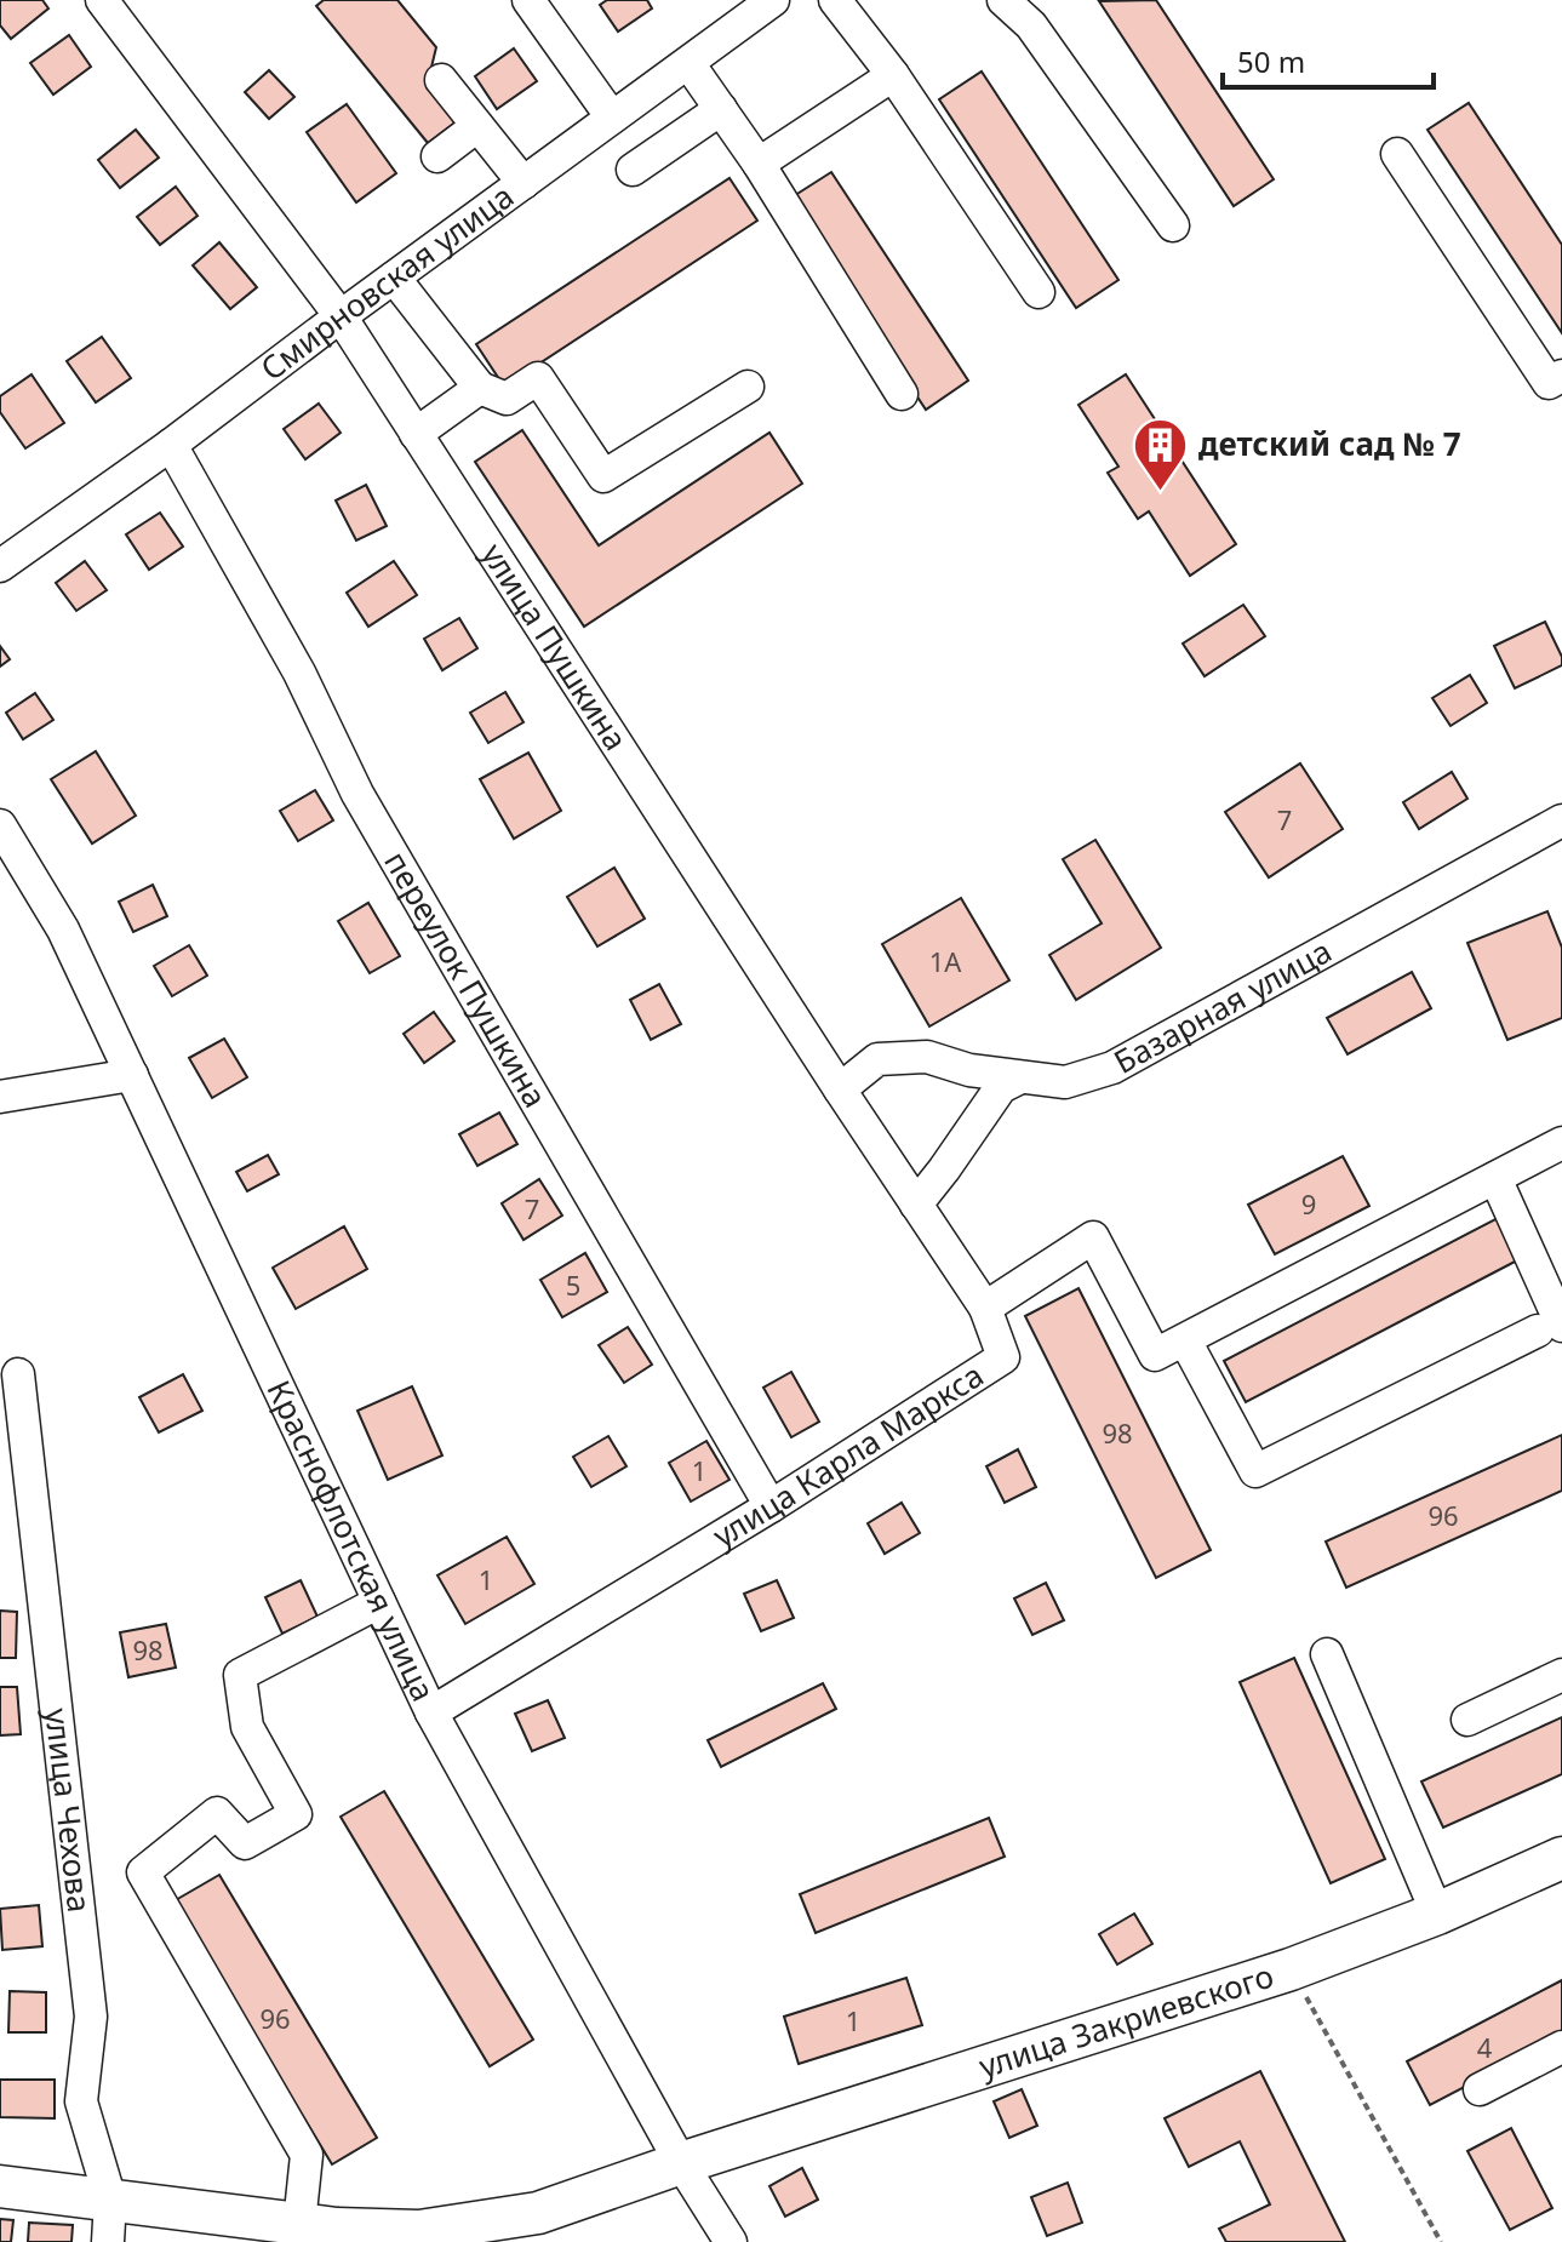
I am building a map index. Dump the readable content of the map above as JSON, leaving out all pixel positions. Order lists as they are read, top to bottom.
{
  "streets": {
    "main road": ["улица Закриевского"],
    "street": [
      "Смирновская улица",
      "улица Пушкина",
      "переулок Пушкина",
      "Базарная улица",
      "улица Карла Маркса",
      "Краснофлотская улица",
      "улица Чехова"
    ]
  },
  "crossings": [
    ["Смирновская улица", "улица Пушкина"],
    ["Смирновская улица", "переулок Пушкина"],
    ["улица Пушкина", "Базарная улица"],
    ["улица Пушкина", "улица Карла Маркса"],
    ["переулок Пушкина", "улица Карла Маркса"],
    ["улица Карла Маркса", "Краснофлотская улица"],
    ["Краснофлотская улица", "улица Закриевского"],
    ["улица Чехова", "улица Закриевского"]
  ],
  "places": {
    "building": ["детский сад № 7"]
  },
  "house_numbers": [
    "7",
    "1А",
    "9",
    "7",
    "5",
    "98",
    "1",
    "96",
    "1",
    "98",
    "96",
    "1",
    "4"
  ],
  "scale_bar": "50 m"
}
